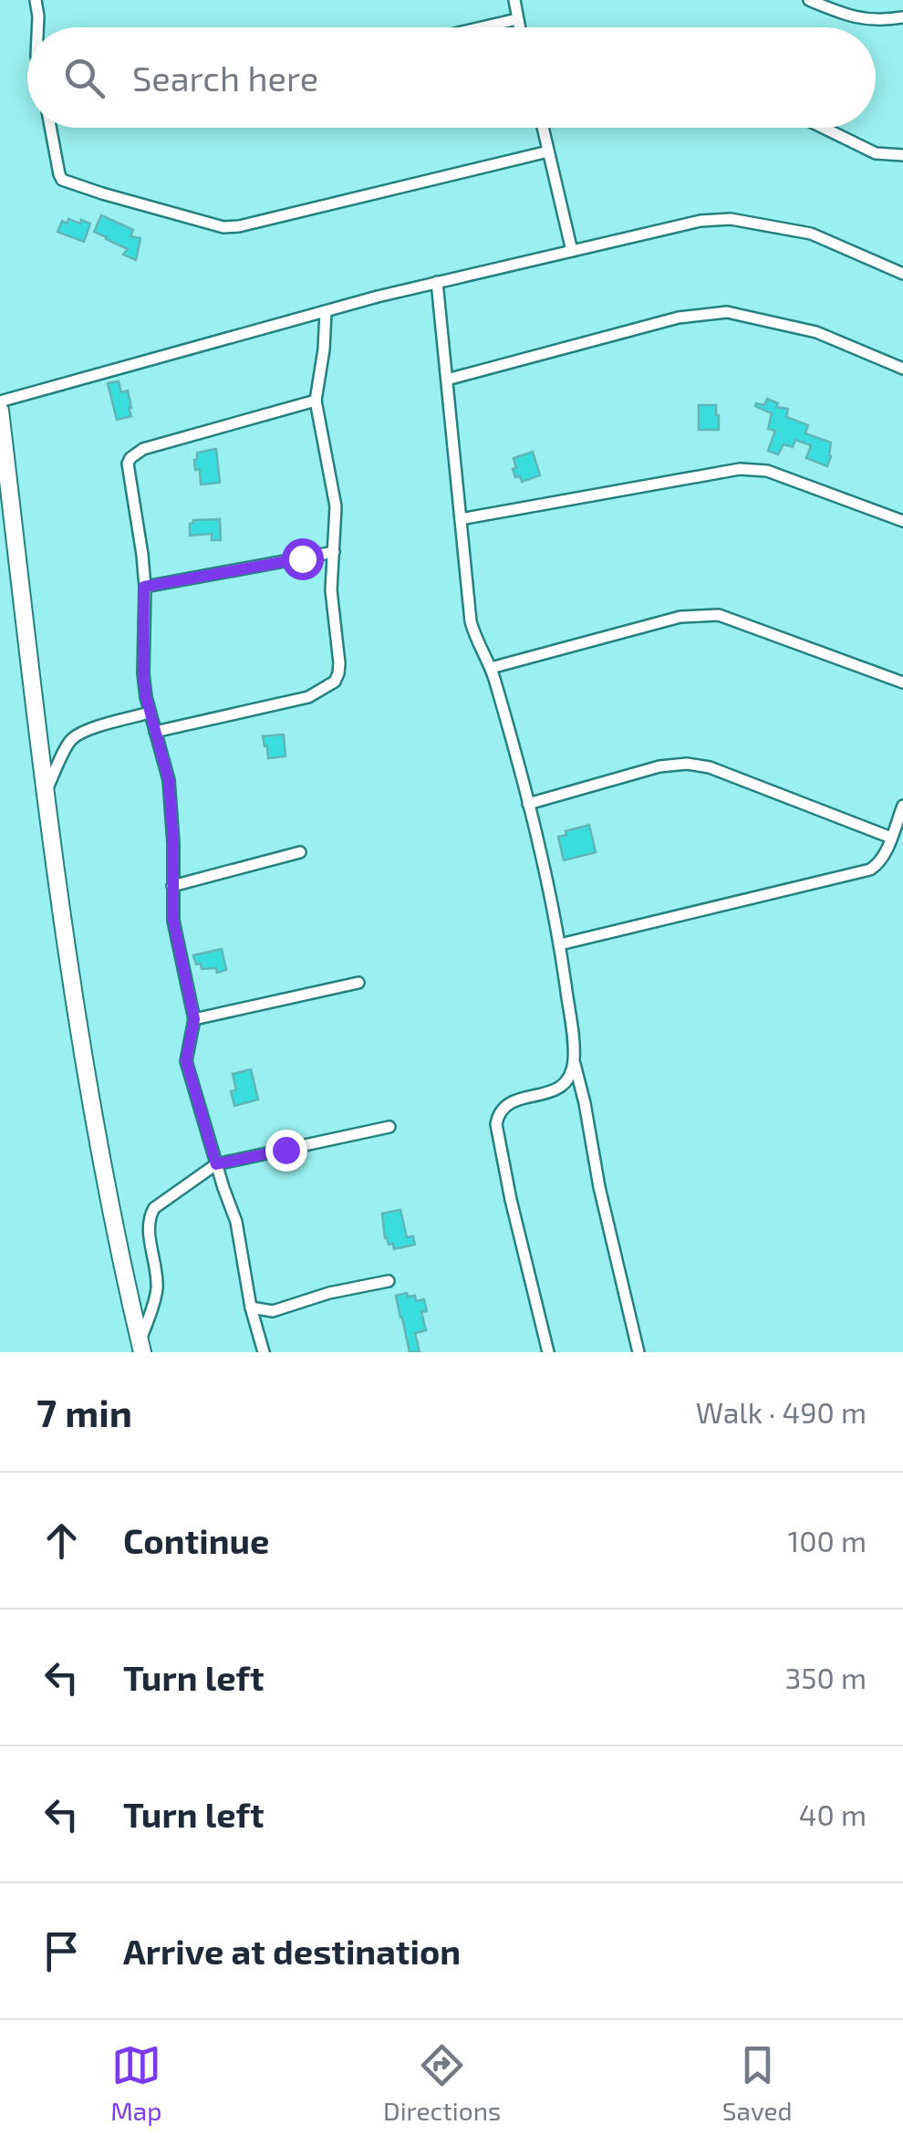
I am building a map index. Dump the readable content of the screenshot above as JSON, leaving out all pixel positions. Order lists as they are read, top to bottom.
{
  "page": {
    "search": "Search here",
    "heading": ["7 min", "Walk · 490 m"],
    "list": [
      ["Continue", "100 m"],
      ["Turn left", "350 m"],
      ["Turn left", "40 m"],
      "Arrive at destination"
    ],
    "nav": ["Map", "Directions", "Saved"]
  }
}
